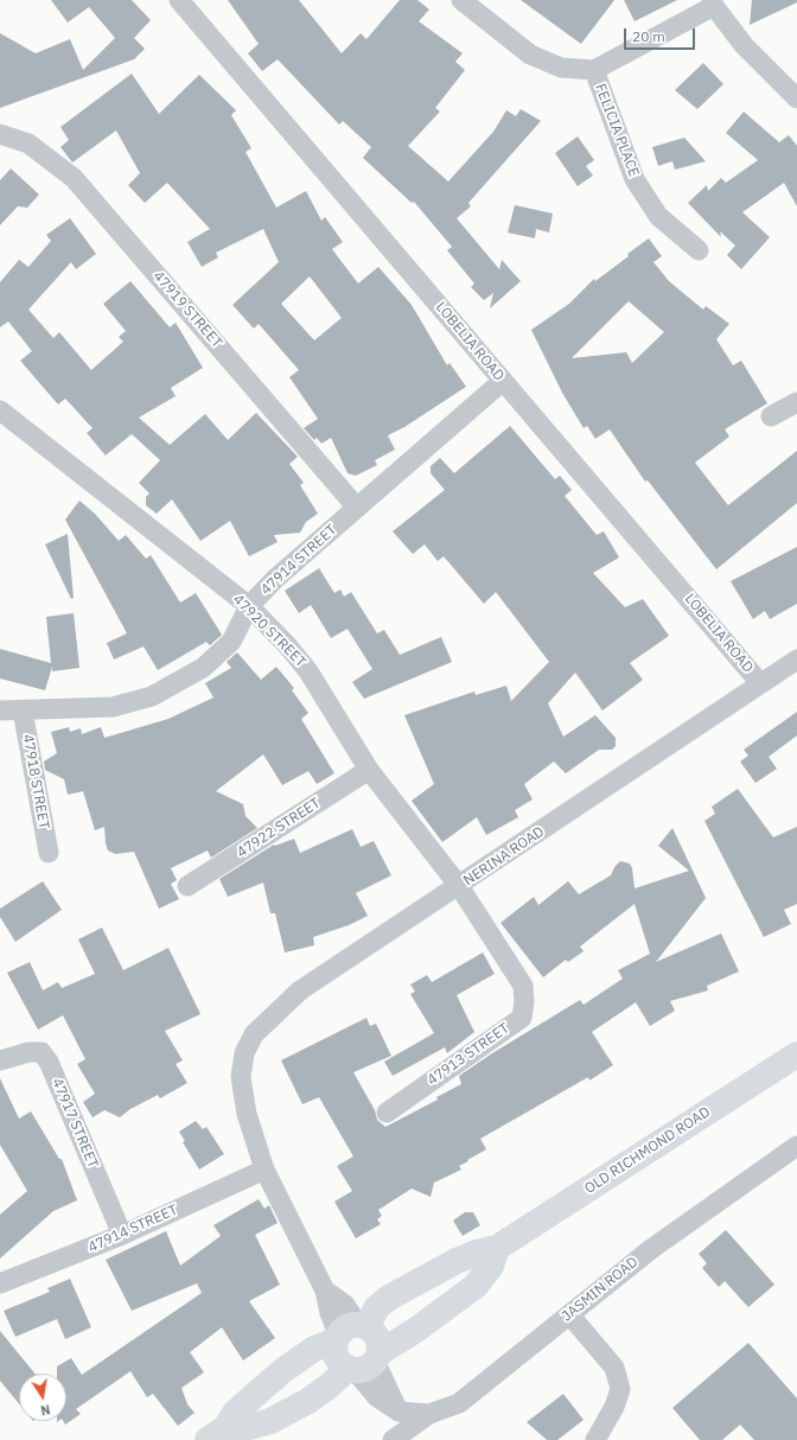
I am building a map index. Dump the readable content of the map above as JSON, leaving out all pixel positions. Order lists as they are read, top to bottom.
{
  "streets": {
    "street": [
      "FELICIA PLACE",
      "47919 STREET",
      "LOBELIA ROAD",
      "47914 STREET",
      "47920 STREET",
      "47918 STREET",
      "47922 STREET",
      "NERINA ROAD",
      "47913 STREET",
      "47917 STREET",
      "OLD RICHMOND ROAD",
      "JASMIN ROAD"
    ]
  },
  "crossings": [
    ["47919 STREET", "47914 STREET"],
    ["LOBELIA ROAD", "47914 STREET"],
    ["LOBELIA ROAD", "NERINA ROAD"],
    ["47914 STREET", "47920 STREET"],
    ["47914 STREET", "47918 STREET"],
    ["47914 STREET", "NERINA ROAD"],
    ["47914 STREET", "47917 STREET"],
    ["47920 STREET", "47922 STREET"],
    ["47920 STREET", "NERINA ROAD"],
    ["47920 STREET", "47913 STREET"],
    ["NERINA ROAD", "47913 STREET"]
  ],
  "scale_bar": "20 m",
  "north": "bottom"
}
